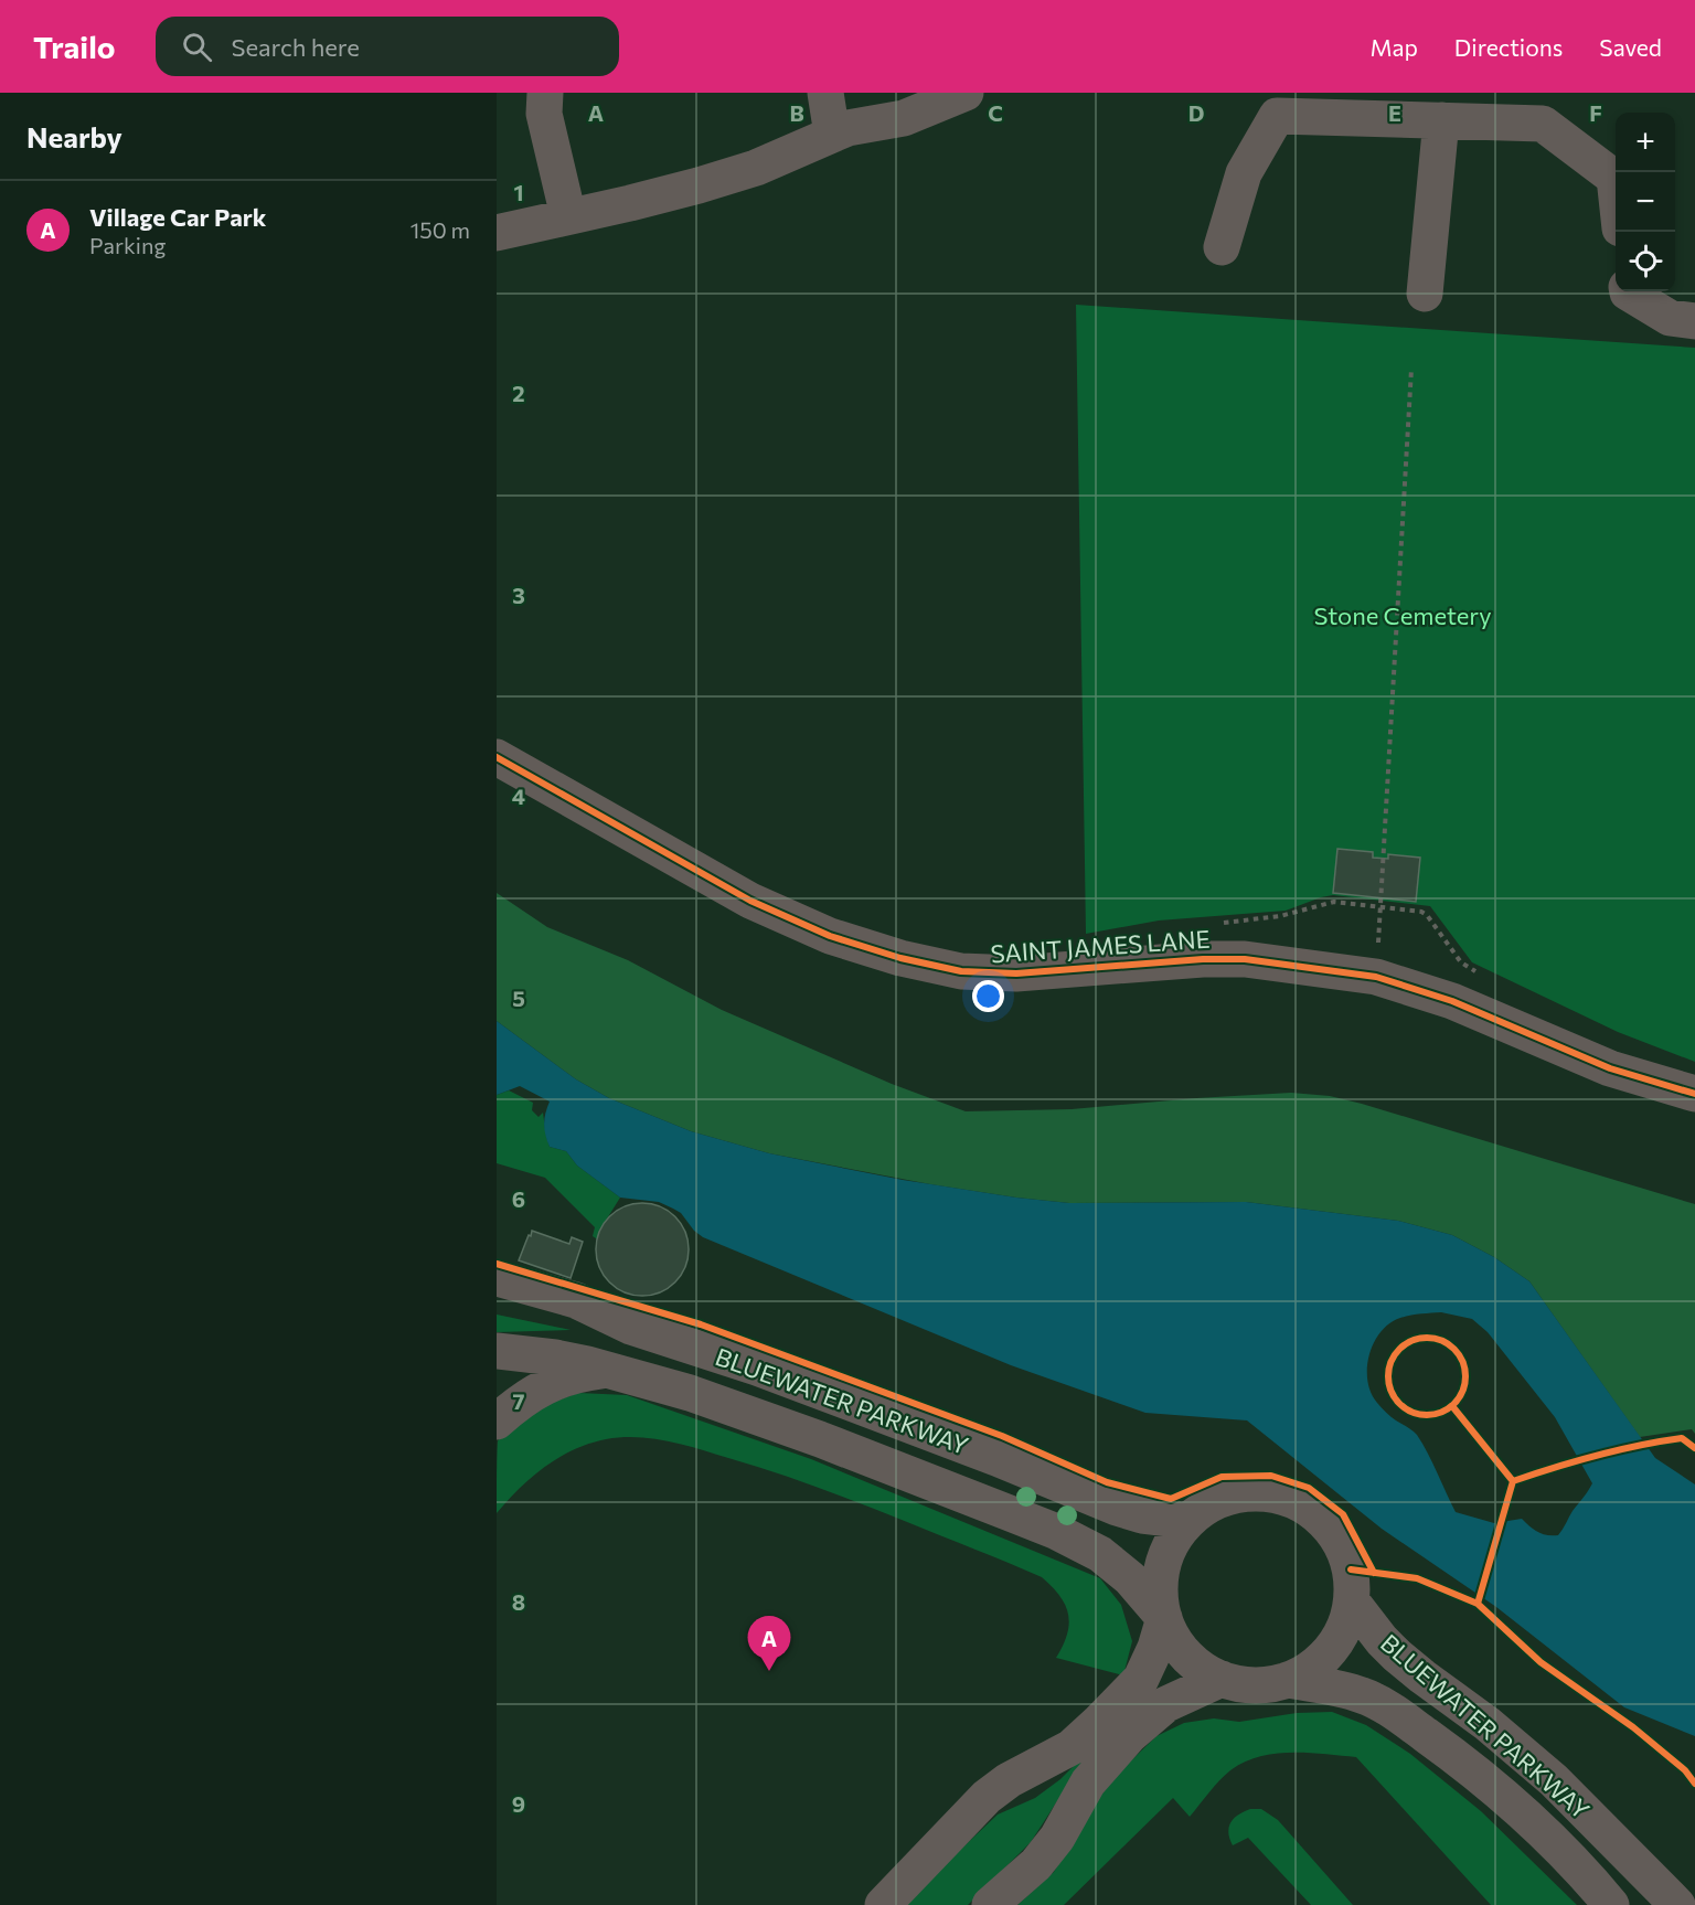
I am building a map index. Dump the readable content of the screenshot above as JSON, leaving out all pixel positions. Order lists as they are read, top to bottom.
{
  "streets": {
    "street": ["SAINT JAMES LANE", "BLUEWATER PARKWAY"]
  },
  "parks": ["Stone Cemetery"],
  "page": {
    "header": "Trailo",
    "search": "Search here",
    "nav": ["Map", "Directions", "Saved"],
    "heading": "Nearby",
    "map_buttons": ["+", "−"],
    "list": [
      {
        "mark": "A",
        "name": "Village Car Park",
        "note": "Parking",
        "value": "150 m"
      }
    ],
    "pins": "A"
  },
  "grid": {
    "columns": [
      "A",
      "B",
      "C",
      "D",
      "E",
      "F"
    ],
    "rows": [
      "1",
      "2",
      "3",
      "4",
      "5",
      "6",
      "7",
      "8",
      "9"
    ]
  }
}
